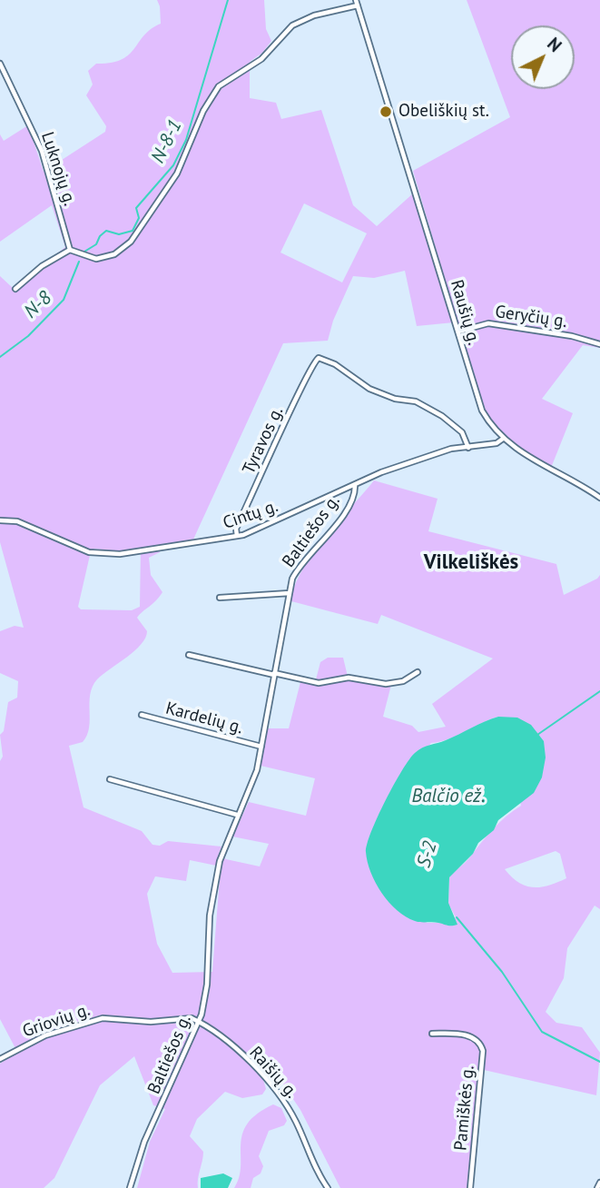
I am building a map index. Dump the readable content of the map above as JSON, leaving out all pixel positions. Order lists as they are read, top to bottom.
{
  "streets": {
    "street": [
      "Luknojų g.",
      "Raušių g.",
      "Geryčių g.",
      "Tyravos g.",
      "Cintų g.",
      "Baltiešos g.",
      "Kardelių g.",
      "Griovių g.",
      "Raišių g.",
      "Pamiškės g."
    ]
  },
  "crossings": [
    ["Raušių g.", "Geryčių g."],
    ["Raušių g.", "Cintų g."],
    ["Tyravos g.", "Cintų g."],
    ["Cintų g.", "Baltiešos g."],
    ["Baltiešos g.", "Kardelių g."],
    ["Baltiešos g.", "Griovių g."],
    ["Baltiešos g.", "Raišių g."],
    ["Griovių g.", "Raišių g."]
  ],
  "districts": ["Vilkeliškės"],
  "water": [
    "N-8-1",
    "N-8",
    "Balčio ež.",
    "S-2"
  ],
  "places": ["Obeliškių st."],
  "north": "top right"
}
